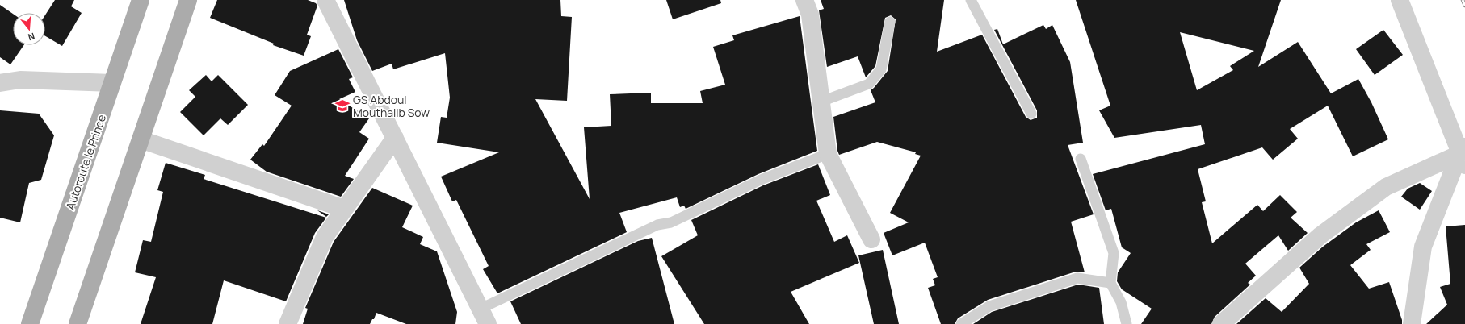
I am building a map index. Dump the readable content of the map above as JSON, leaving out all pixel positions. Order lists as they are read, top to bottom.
{
  "streets": {
    "main road": ["Autoroute le Prince"]
  },
  "places": {
    "school or university": ["GS Abdoul Mouthalib Sow"]
  },
  "north": "bottom"
}
